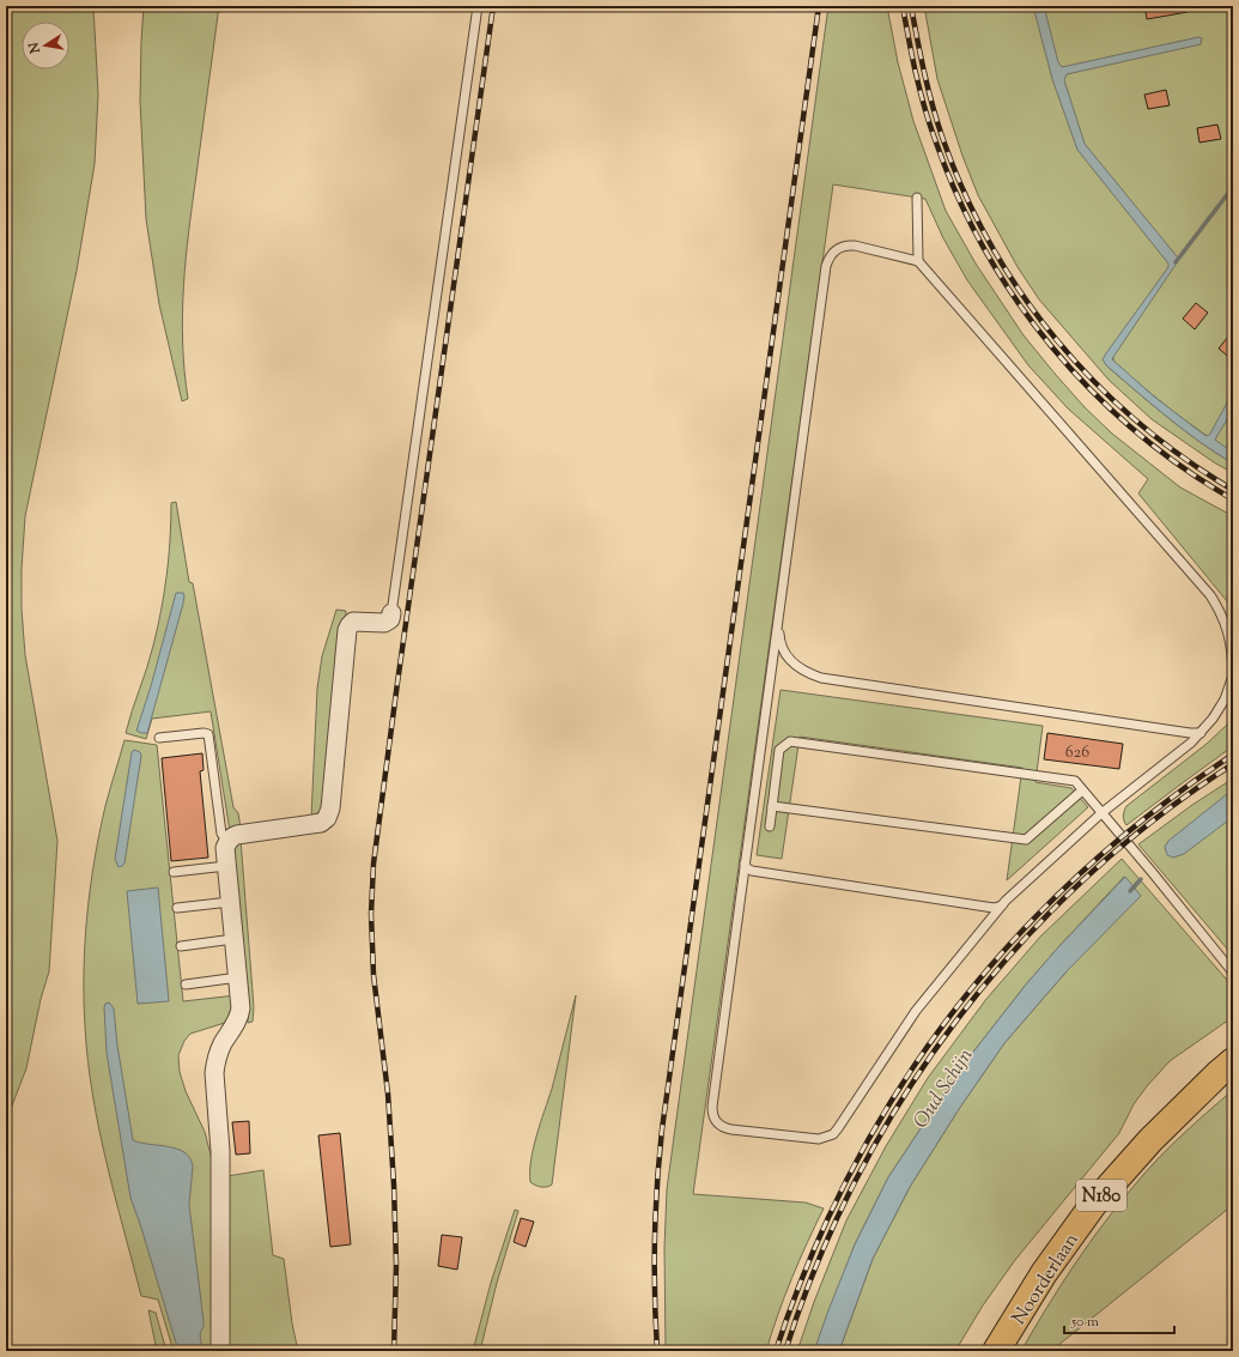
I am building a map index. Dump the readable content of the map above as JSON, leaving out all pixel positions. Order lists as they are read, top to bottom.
{
  "streets": {
    "main road": ["N180", "Noorderlaan"]
  },
  "water": ["Oud Schijn"],
  "house_numbers": ["626"],
  "scale_bar": "50 m",
  "north": "left"
}
